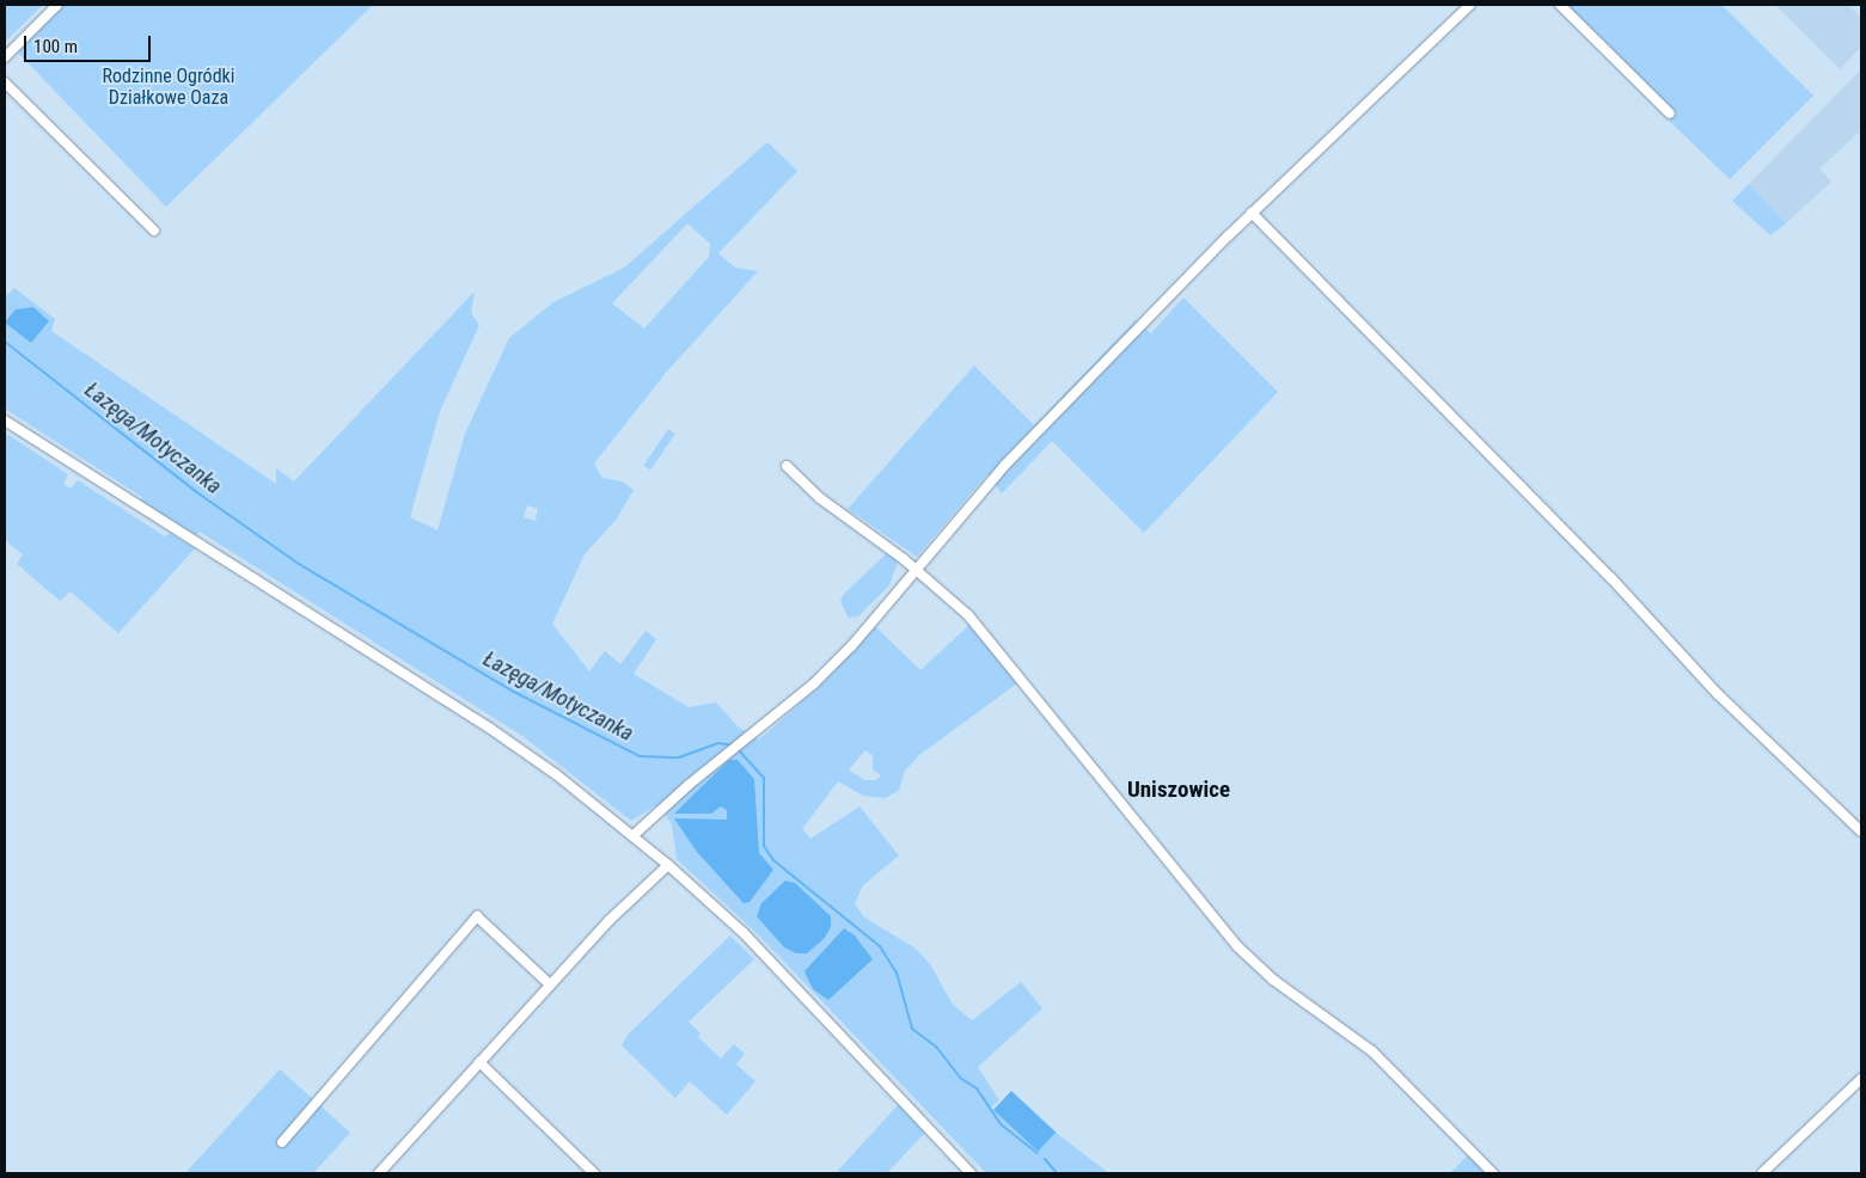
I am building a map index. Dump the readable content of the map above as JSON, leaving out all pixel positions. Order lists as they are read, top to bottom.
{
  "districts": ["Uniszowice"],
  "water": ["Łazęga/Motyczanka"],
  "parks": ["Rodzinne Ogródki Działkowe Oaza"],
  "scale_bar": "100 m"
}
